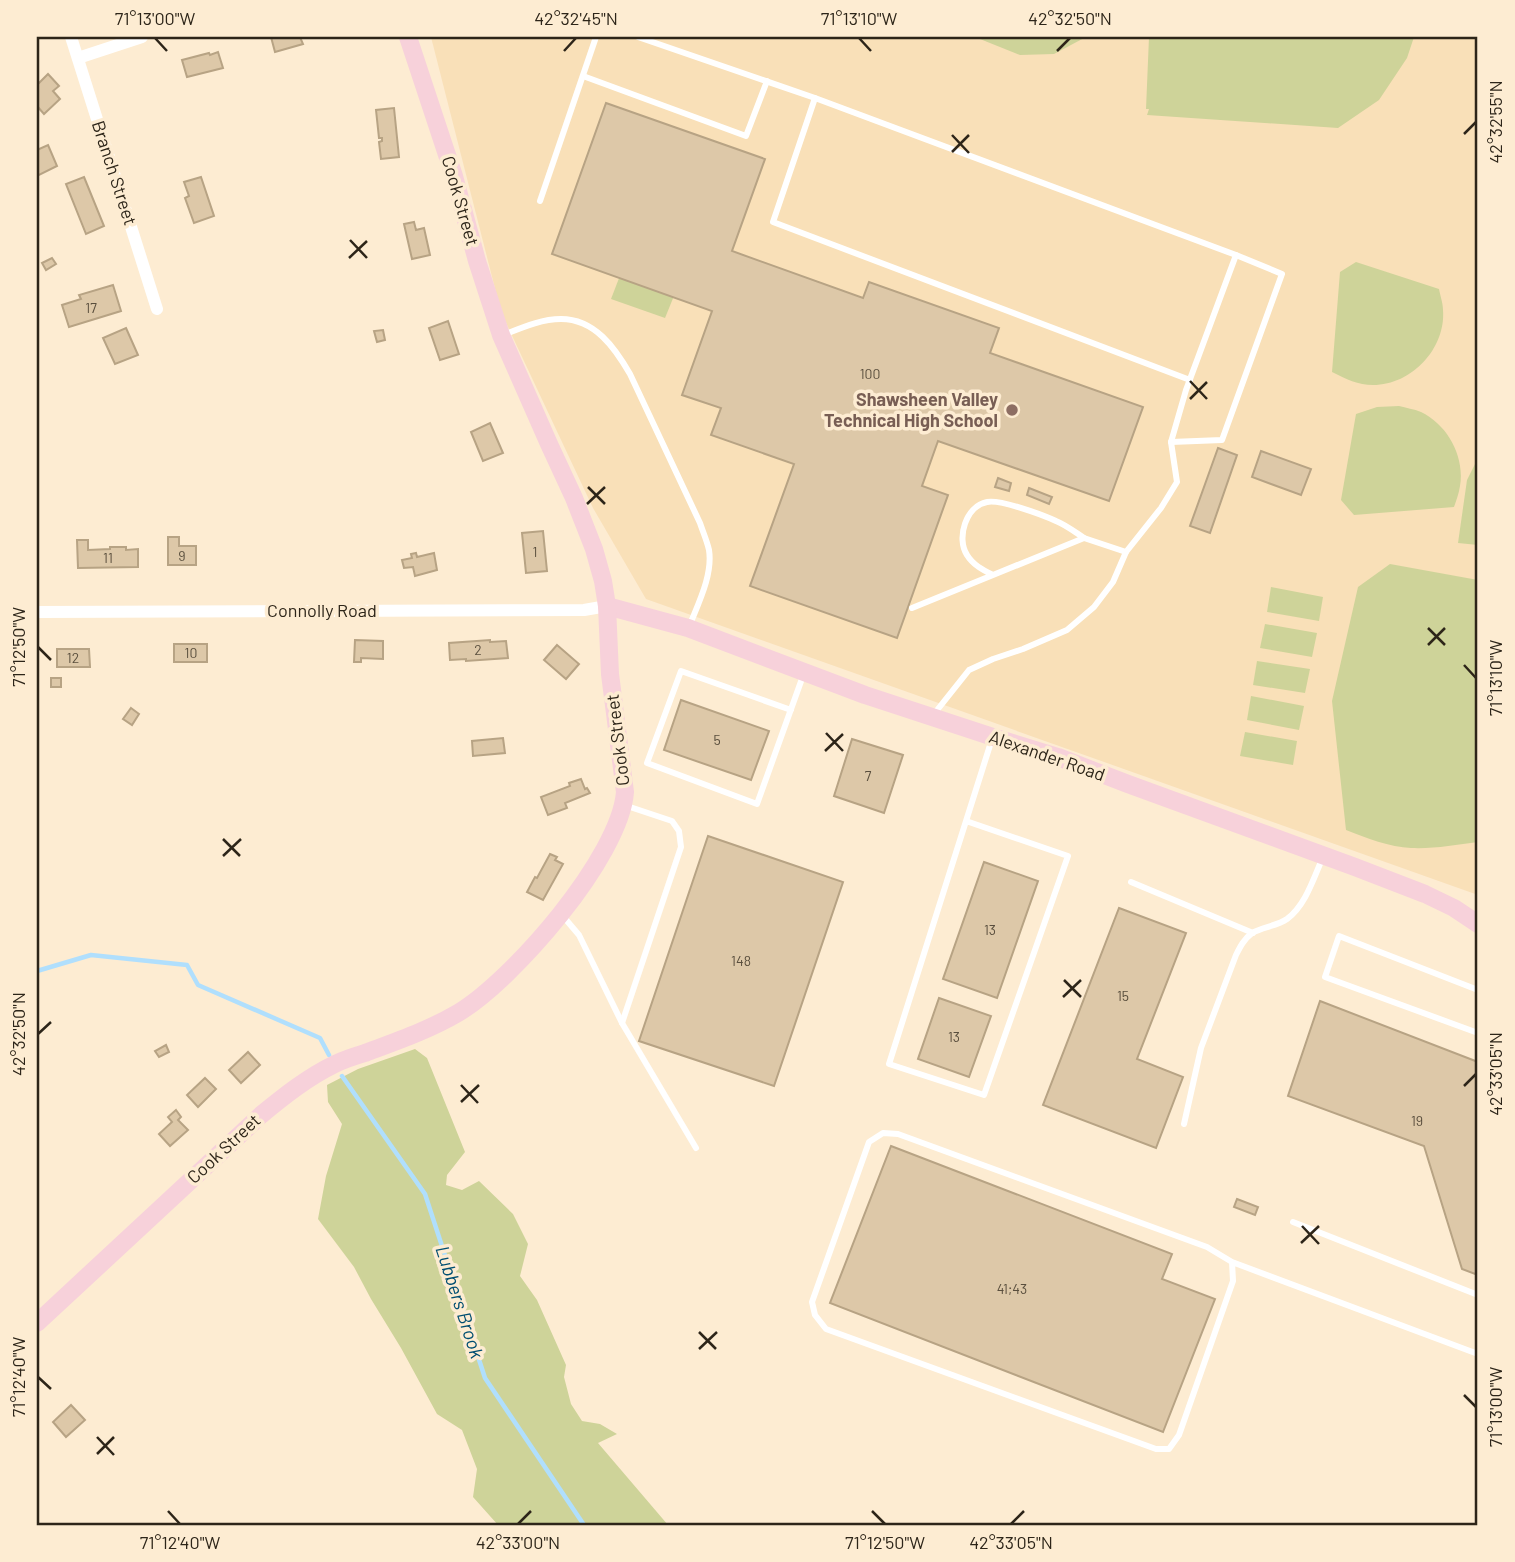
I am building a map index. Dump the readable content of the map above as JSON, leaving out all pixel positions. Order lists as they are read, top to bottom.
{
  "streets": {
    "street": [
      "Branch Street",
      "Cook Street",
      "Connolly Road",
      "Alexander Road"
    ]
  },
  "crossings": [
    ["Cook Street", "Connolly Road"],
    ["Cook Street", "Alexander Road"],
    ["Connolly Road", "Alexander Road"]
  ],
  "water": ["Lubbers Brook"],
  "places": ["Shawsheen Valley Technical High School"],
  "house_numbers": [
    "17",
    "100",
    "1",
    "9",
    "11",
    "2",
    "10",
    "12",
    "5",
    "7",
    "13",
    "148",
    "15",
    "13",
    "19",
    "41;43"
  ],
  "coordinates": [
    "71°13'00\"W",
    "42°32'45\"N",
    "71°13'10\"W",
    "42°32'50\"N",
    "42°32'55\"N",
    "71°12'50\"W",
    "42°33'05\"N",
    "71°12'40\"W",
    "42°33'00\"N"
  ]
}
